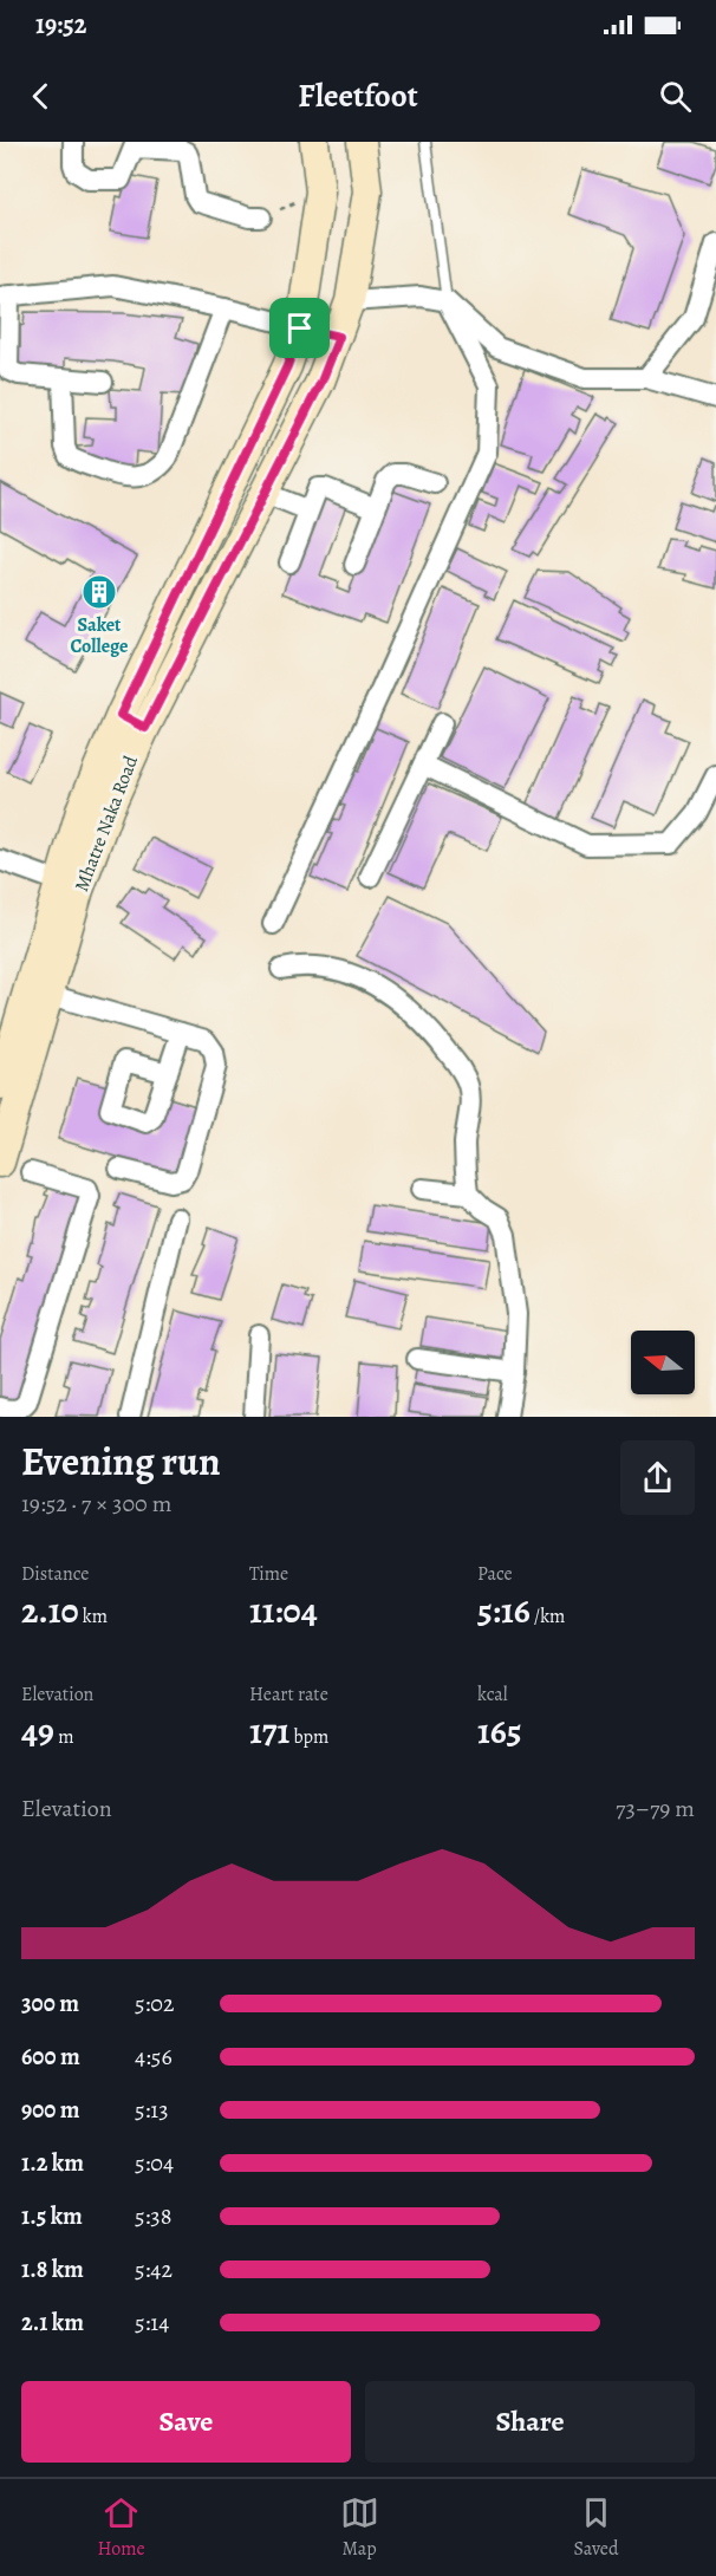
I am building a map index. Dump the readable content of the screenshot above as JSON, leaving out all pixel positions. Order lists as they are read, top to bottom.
{
  "streets": {
    "street": ["Mhatre Naka Road"]
  },
  "places": {
    "building": ["Saket College"]
  },
  "north": "left",
  "page": {
    "status": "19:52",
    "header": "Fleetfoot",
    "heading": ["Evening run", "19:52 · 7 × 300 m"],
    "stats": [
      ["Distance", "2.10 km"],
      ["Time", "11:04"],
      ["Pace", "5:16 /km"],
      ["Elevation", "49 m"],
      ["Heart rate", "171 bpm"],
      ["kcal", "165"]
    ],
    "chart": ["Elevation", "73–79 m"],
    "list": [
      {
        "name": "300 m",
        "note": "5:02"
      },
      {
        "name": "600 m",
        "note": "4:56"
      },
      {
        "name": "900 m",
        "note": "5:13"
      },
      {
        "name": "1.2 km",
        "note": "5:04"
      },
      {
        "name": "1.5 km",
        "note": "5:38"
      },
      {
        "name": "1.8 km",
        "note": "5:42"
      },
      {
        "name": "2.1 km",
        "note": "5:14"
      }
    ],
    "buttons": ["Save", "Share"],
    "tabs": ["Home", "Map", "Saved"]
  }
}
